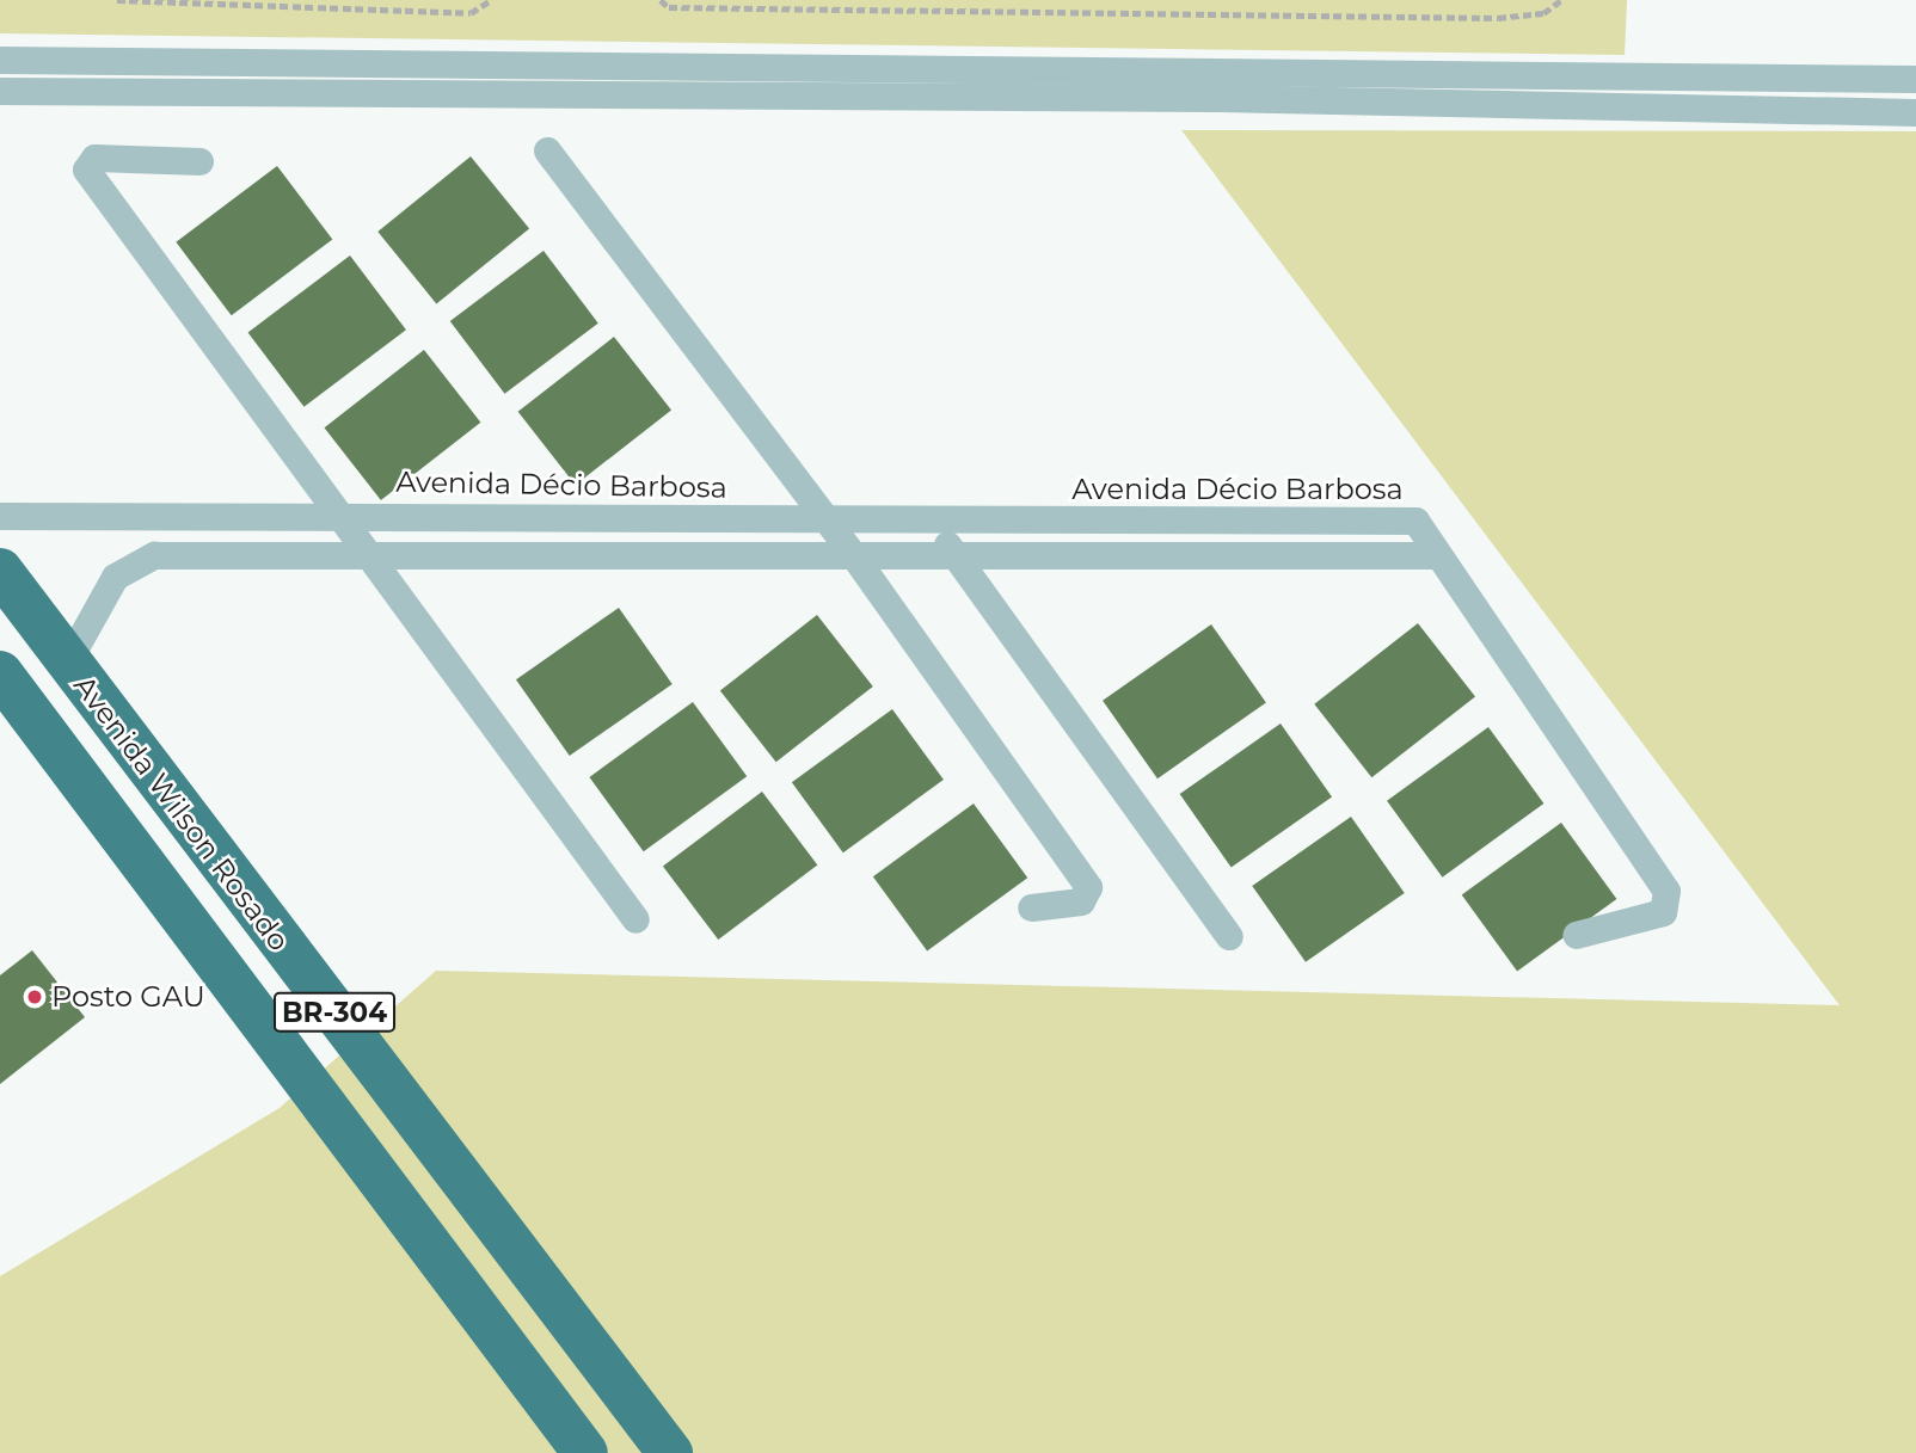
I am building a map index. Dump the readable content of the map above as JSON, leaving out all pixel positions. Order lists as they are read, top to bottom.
{
  "streets": {
    "highway": ["Avenida Wilson Rosado", "BR-304"],
    "street": ["Avenida Décio Barbosa"]
  },
  "places": ["Posto GAU"]
}
